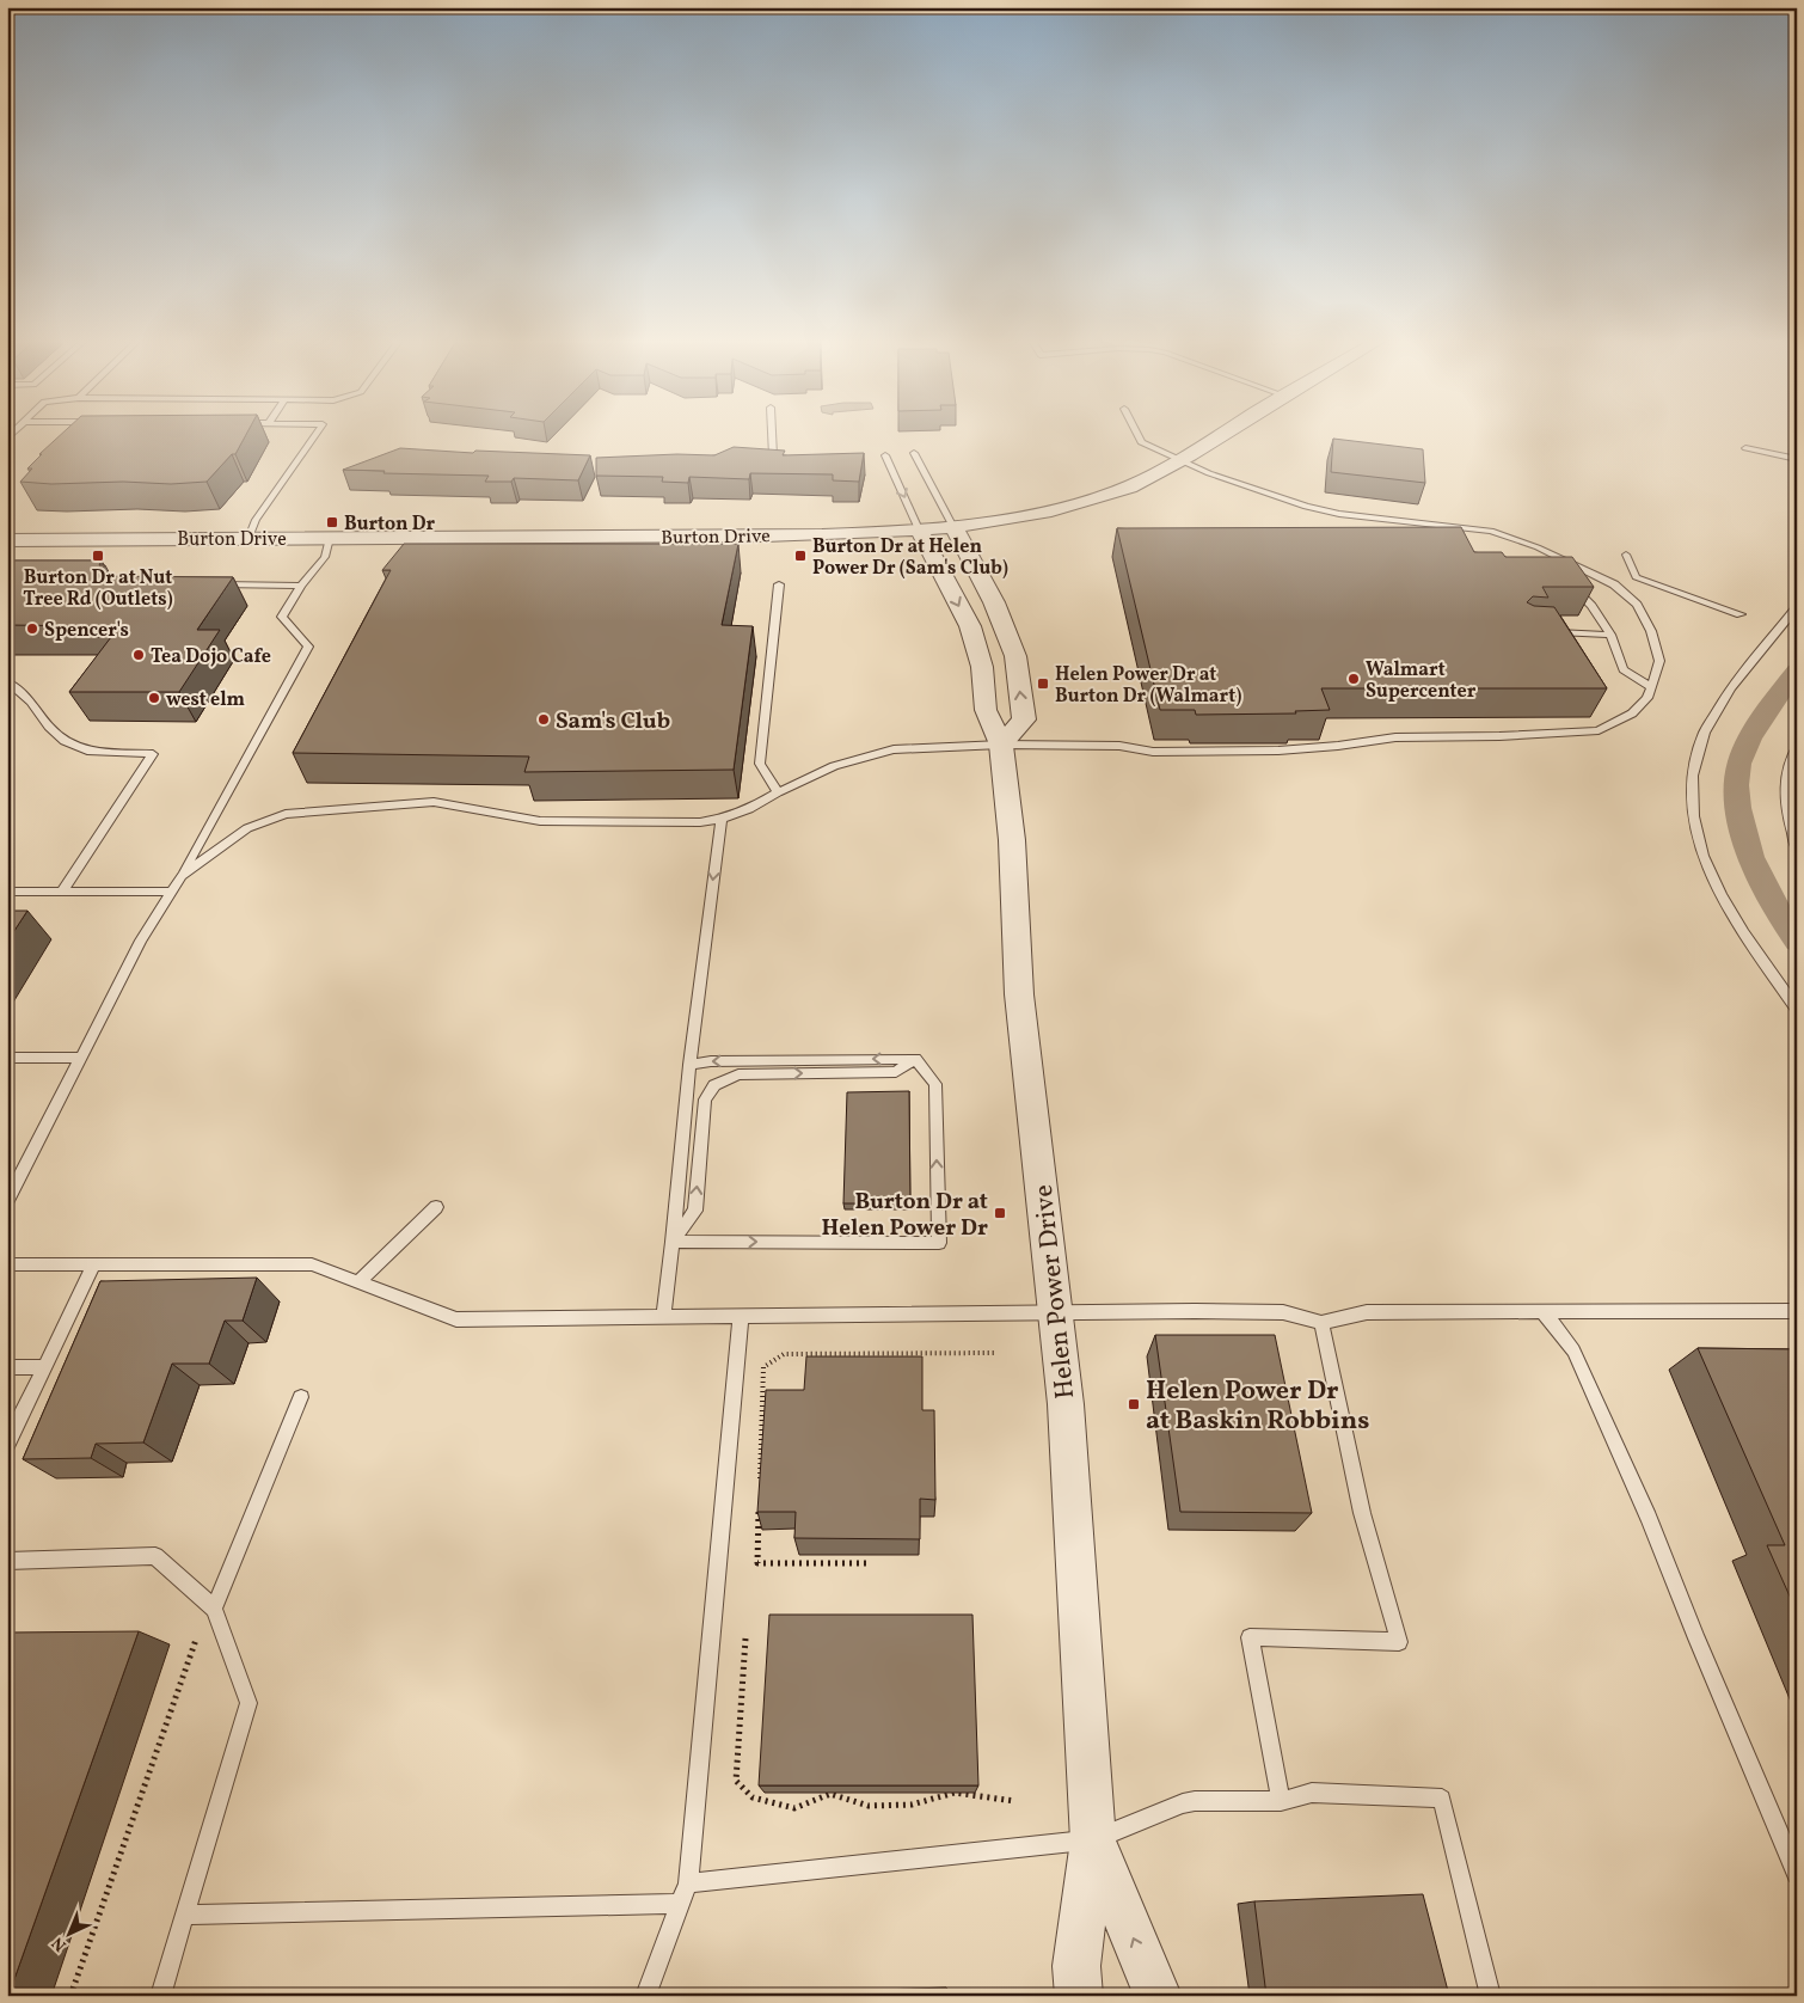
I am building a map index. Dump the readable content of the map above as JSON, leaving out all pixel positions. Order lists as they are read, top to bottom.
{
  "streets": {
    "street": ["Burton Drive", "Helen Power Drive"]
  },
  "crossings": [
    ["Burton Drive", "Helen Power Drive"]
  ],
  "places": {
    "transit": [
      "Burton Dr",
      "Burton Dr at Nut Tree Rd (Outlets)",
      "Burton Dr at Helen Power Dr (Sam's Club)",
      "Helen Power Dr at Burton Dr (Walmart)",
      "Burton Dr at Helen Power Dr",
      "Helen Power Dr at Baskin Robbins"
    ],
    "other": [
      "Spencer's",
      "Tea Dojo Cafe",
      "Walmart Supercenter",
      "west elm",
      "Sam's Club"
    ]
  },
  "north": "bottom left"
}
